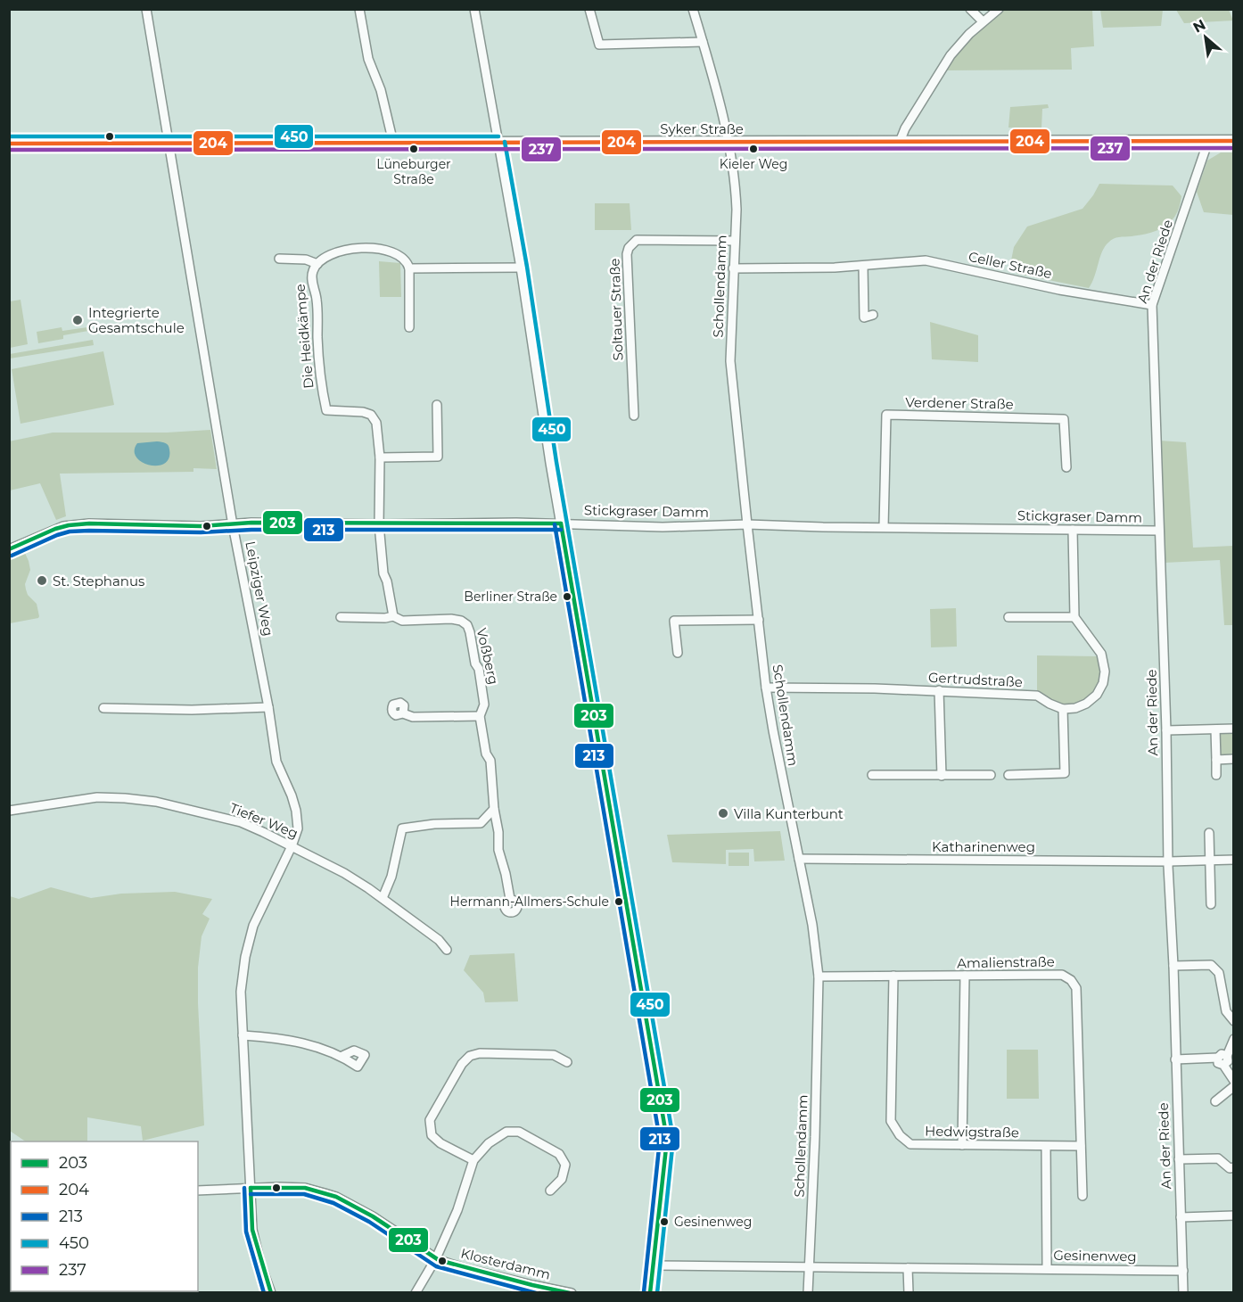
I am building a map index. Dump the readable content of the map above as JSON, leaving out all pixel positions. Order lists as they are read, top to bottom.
{
  "streets": {
    "main road": ["Syker Straße"],
    "street": [
      "An der Riede",
      "Celler Straße",
      "Schollendamm",
      "Soltauer Straße",
      "Die Heidkämpe",
      "Verdener Straße",
      "Stickgraser Damm",
      "Leipziger Weg",
      "Voßberg",
      "Gertrudstraße",
      "Tiefer Weg",
      "Katharinenweg",
      "Amalienstraße",
      "Hedwigstraße",
      "Gesinenweg",
      "Klosterdamm"
    ]
  },
  "crossings": [
    ["Syker Straße", "An der Riede"],
    ["Syker Straße", "Schollendamm"],
    ["Syker Straße", "Leipziger Weg"],
    ["An der Riede", "Celler Straße"],
    ["An der Riede", "Stickgraser Damm"],
    ["An der Riede", "Katharinenweg"],
    ["An der Riede", "Gesinenweg"],
    ["Celler Straße", "Schollendamm"],
    ["Schollendamm", "Soltauer Straße"],
    ["Schollendamm", "Stickgraser Damm"],
    ["Schollendamm", "Gertrudstraße"],
    ["Schollendamm", "Katharinenweg"],
    ["Schollendamm", "Amalienstraße"],
    ["Schollendamm", "Gesinenweg"],
    ["Die Heidkämpe", "Stickgraser Damm"],
    ["Verdener Straße", "Stickgraser Damm"],
    ["Stickgraser Damm", "Leipziger Weg"],
    ["Leipziger Weg", "Tiefer Weg"],
    ["Leipziger Weg", "Klosterdamm"],
    ["Amalienstraße", "Hedwigstraße"]
  ],
  "places": [
    "Lüneburger Straße",
    "Kieler Weg",
    "Integrierte Gesamtschule",
    "St. Stephanus",
    "Berliner Straße",
    "Villa Kunterbunt",
    "Hermann-Allmers-Schule",
    "Gesinenweg"
  ],
  "lines": [
    "transit line 450",
    "transit line 204",
    "transit line 237",
    "transit line 203",
    "transit line 213"
  ],
  "legend": [
    "203",
    "204",
    "213",
    "450",
    "237"
  ],
  "north": "top left"
}
